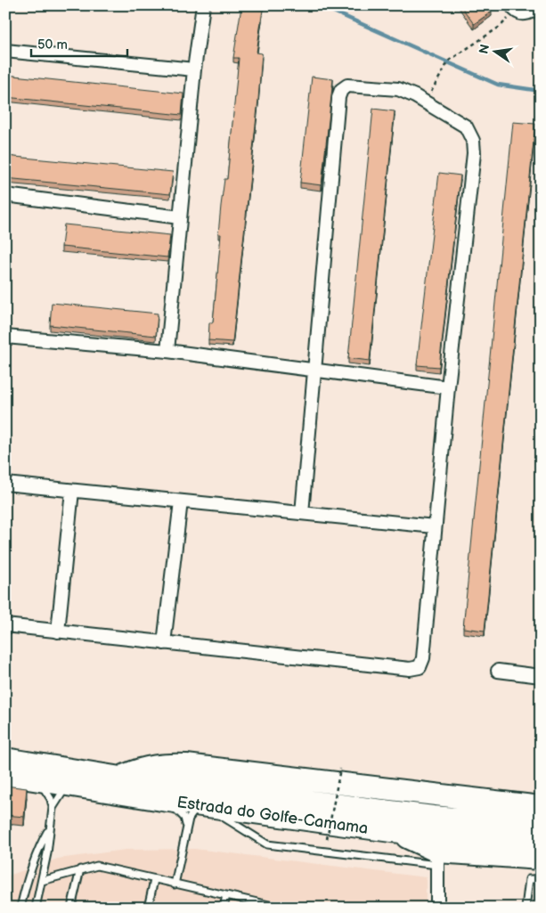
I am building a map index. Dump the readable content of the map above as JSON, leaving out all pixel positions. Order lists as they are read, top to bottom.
{
  "streets": {
    "highway": ["Estrada do Golfe-Camama"]
  },
  "scale_bar": "50 m",
  "north": "left"
}
